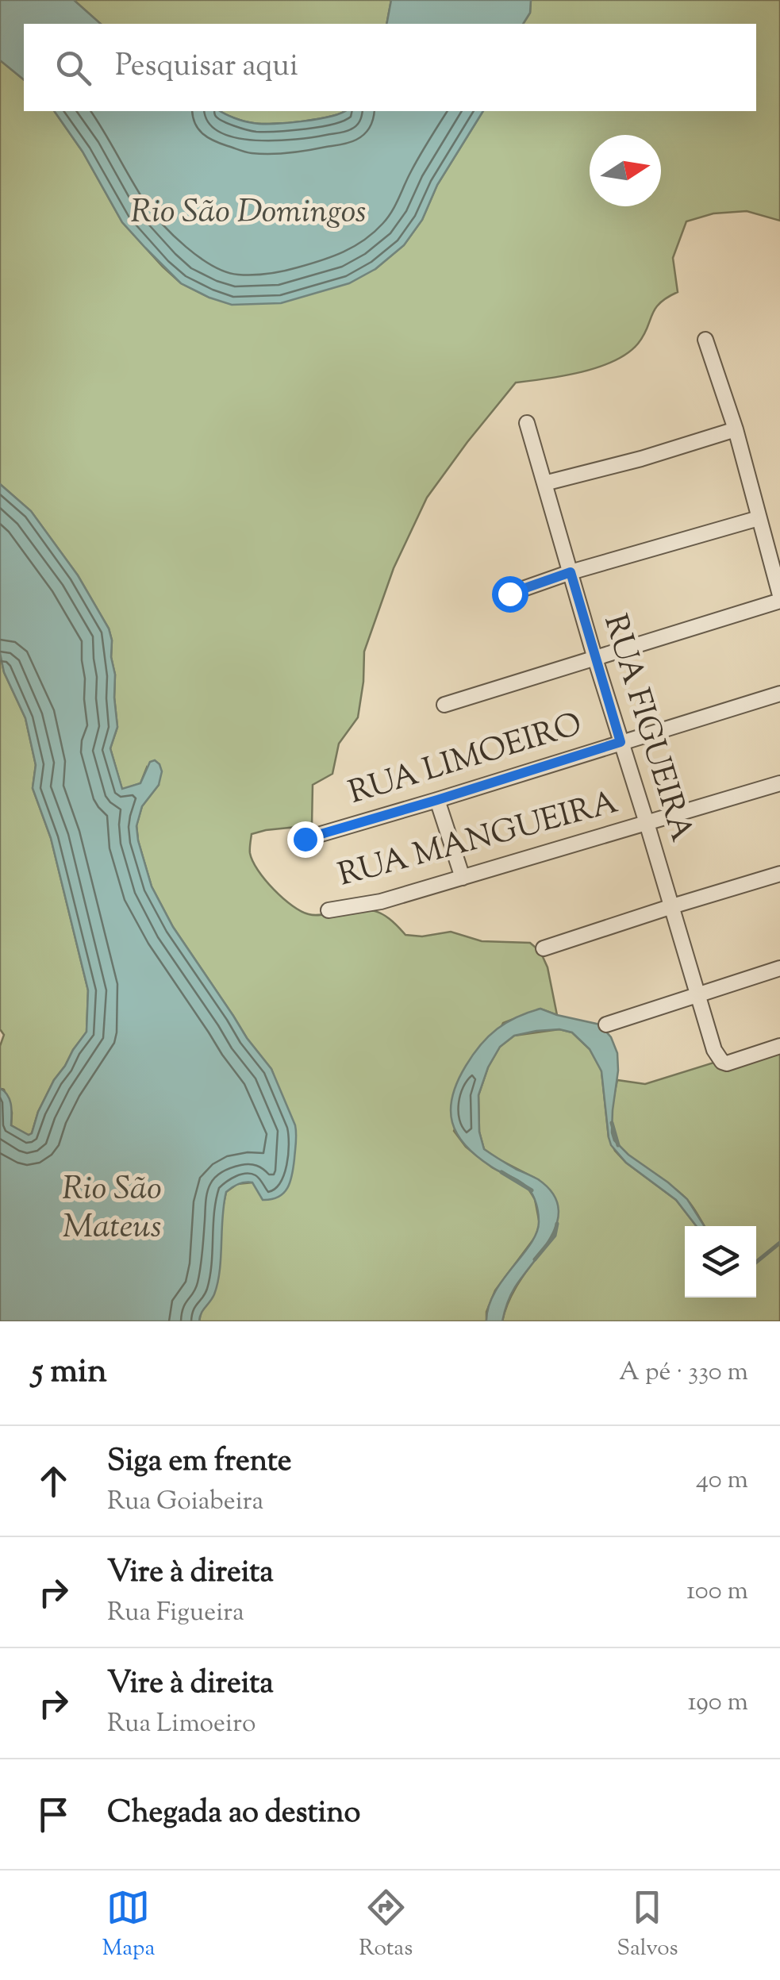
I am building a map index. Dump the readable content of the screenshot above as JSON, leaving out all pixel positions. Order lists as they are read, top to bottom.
{
  "streets": {
    "street": ["RUA FIGUEIRA", "RUA LIMOEIRO", "RUA MANGUEIRA"]
  },
  "crossings": [
    ["RUA FIGUEIRA", "RUA LIMOEIRO"],
    ["RUA FIGUEIRA", "RUA MANGUEIRA"]
  ],
  "water": ["Rio São Domingos", "Rio São Mateus"],
  "north": "right",
  "page": {
    "search": "Pesquisar aqui",
    "heading": ["5 min", "A pé · 330 m"],
    "list": [
      ["Siga em frente", "Rua Goiabeira", "40 m"],
      ["Vire à direita", "Rua Figueira", "100 m"],
      ["Vire à direita", "Rua Limoeiro", "190 m"],
      "Chegada ao destino"
    ],
    "nav": ["Mapa", "Rotas", "Salvos"]
  }
}
